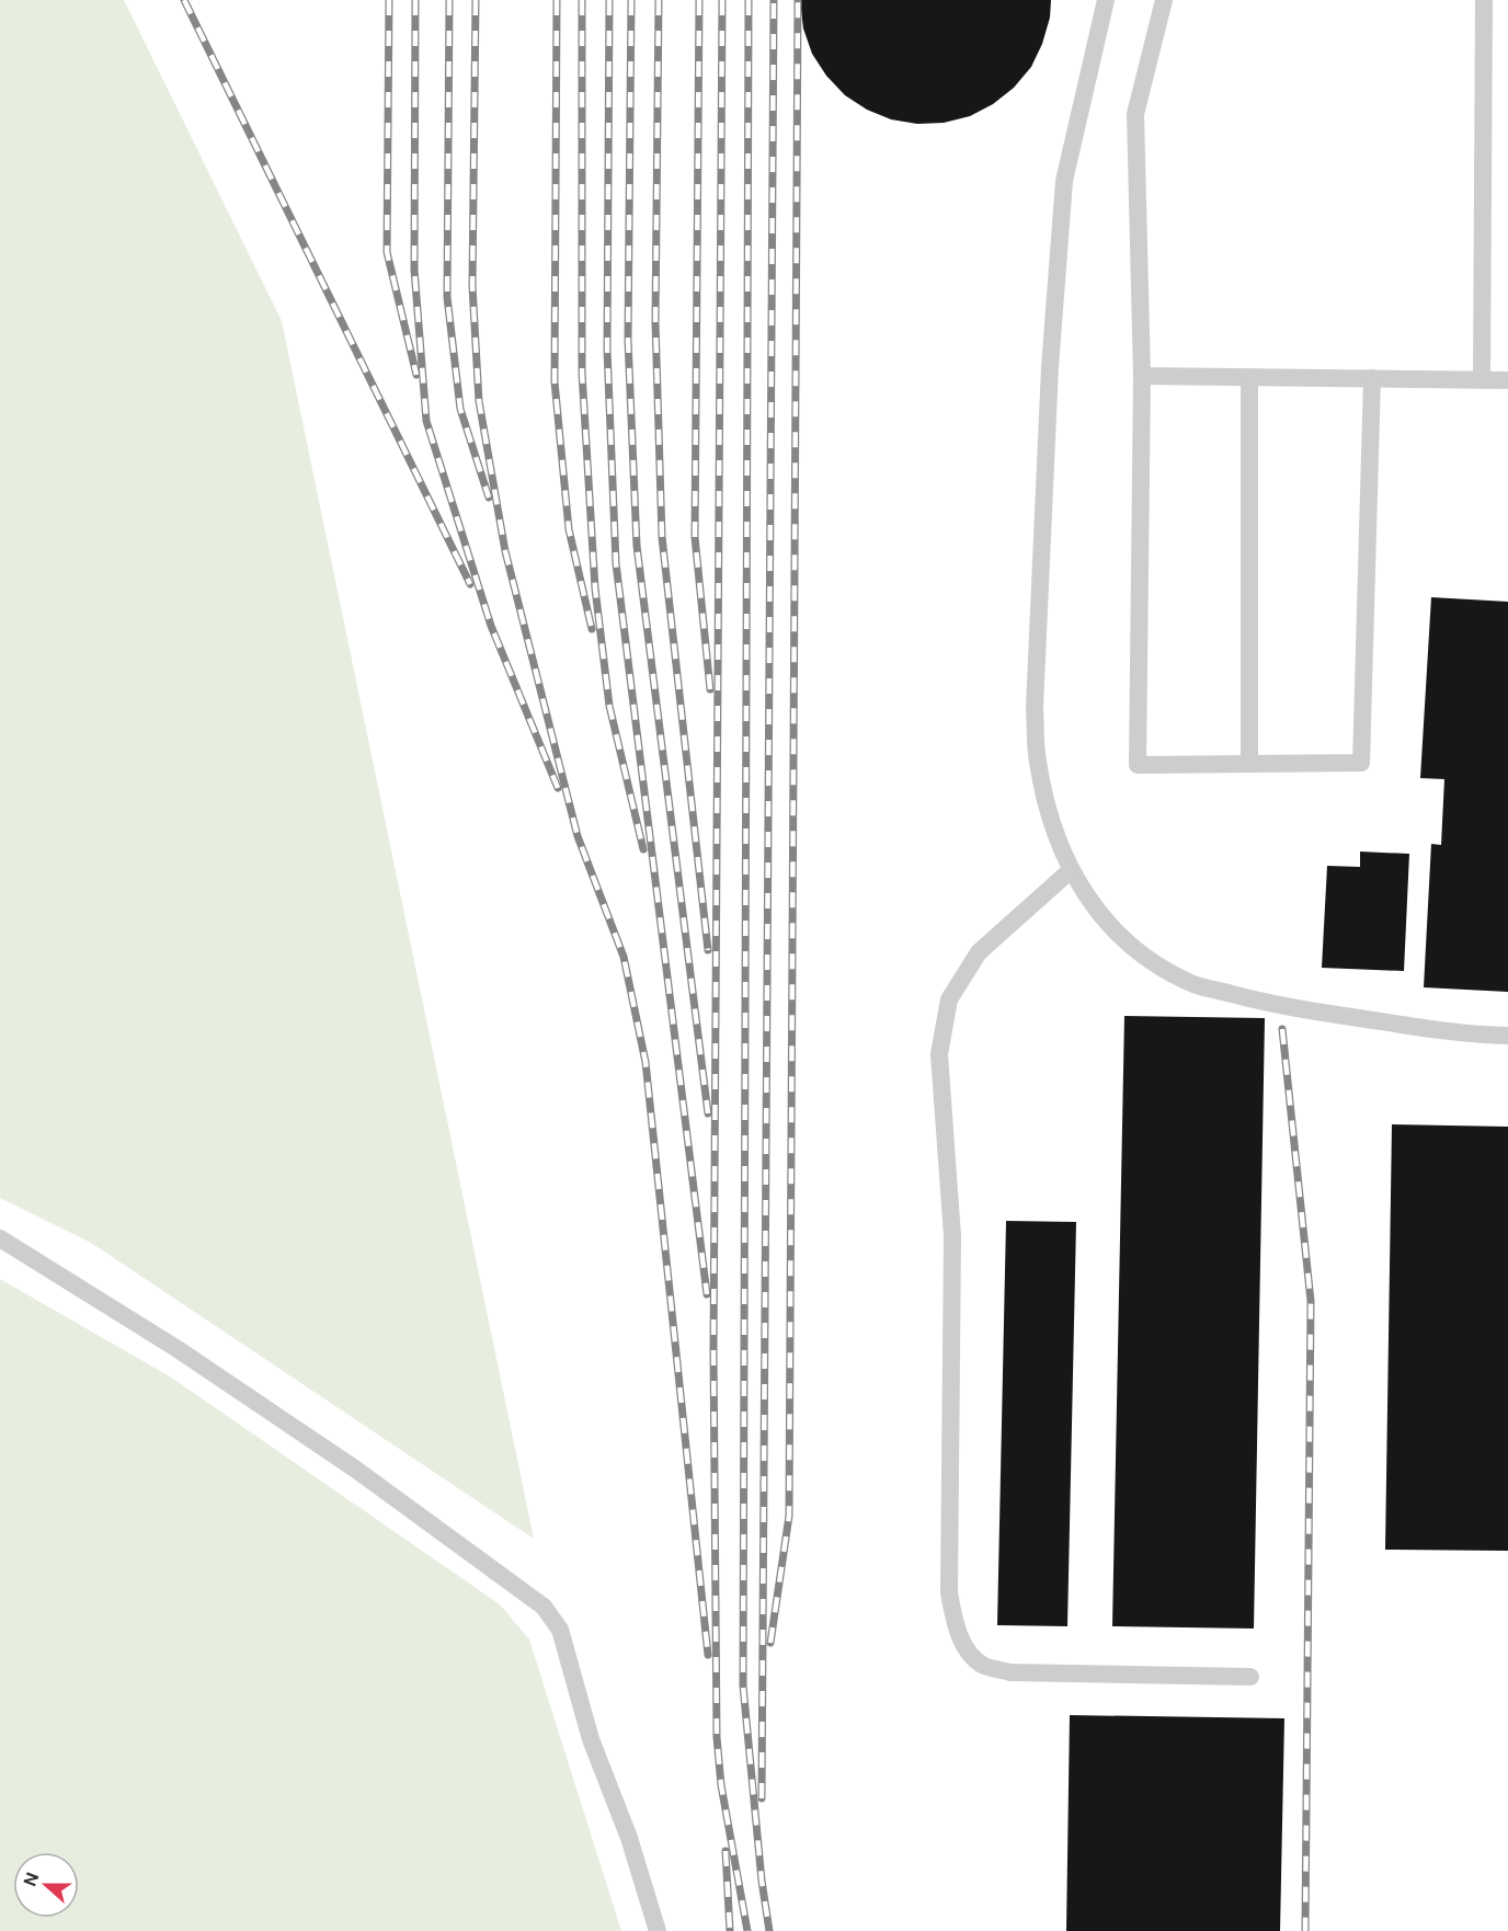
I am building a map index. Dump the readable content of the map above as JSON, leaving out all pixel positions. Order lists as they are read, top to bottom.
{
  "north": "left"
}
